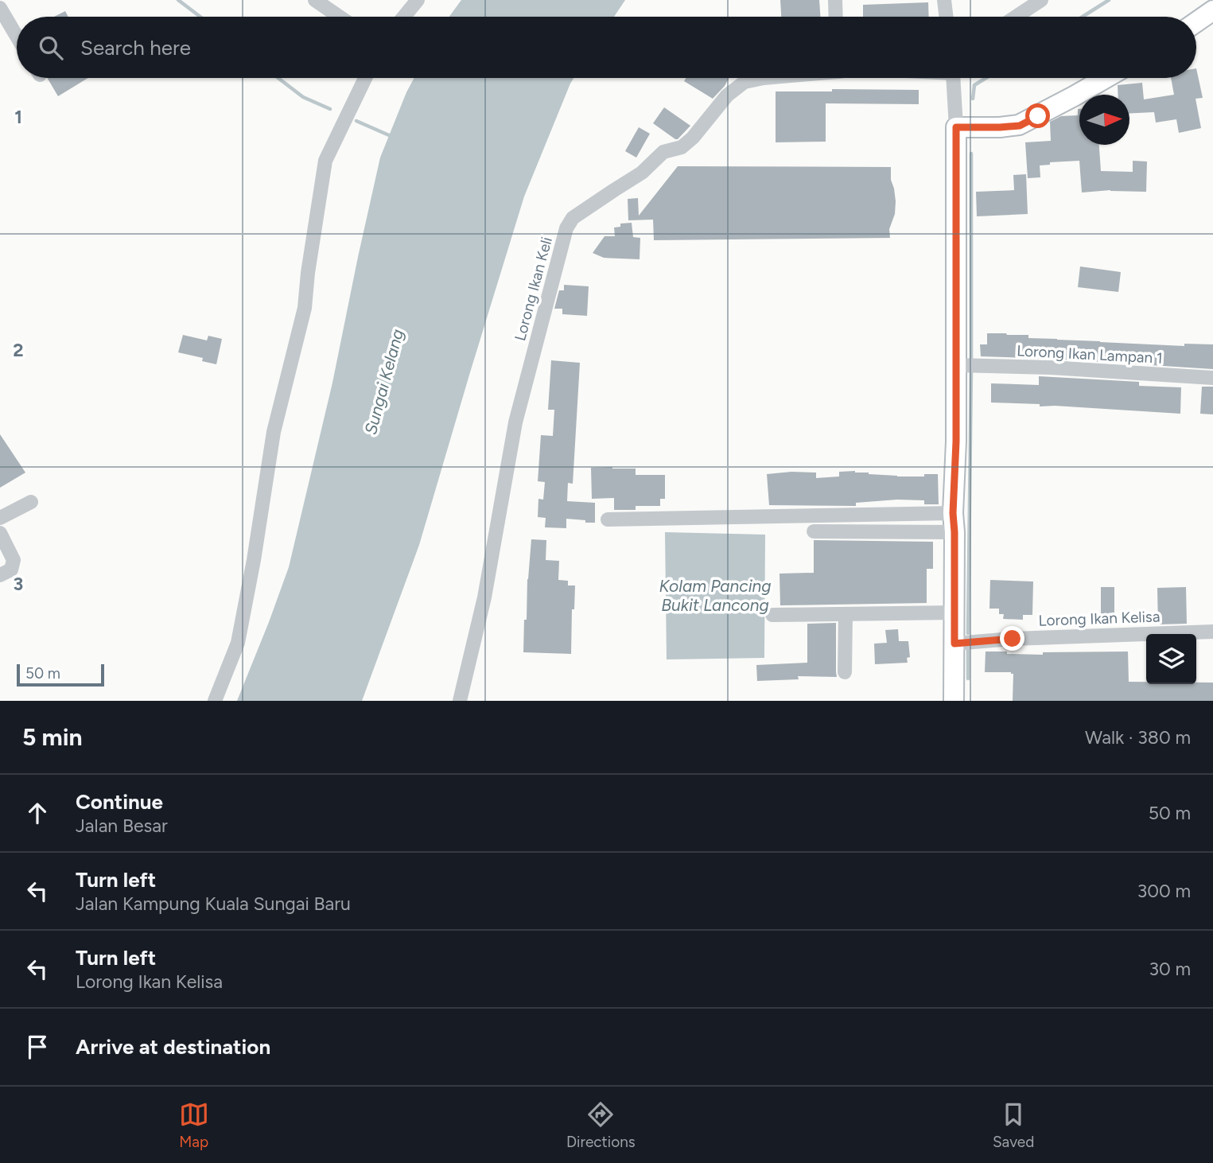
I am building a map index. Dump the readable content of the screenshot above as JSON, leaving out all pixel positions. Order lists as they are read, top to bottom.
{
  "streets": {
    "street": ["Lorong Ikan Keli", "Lorong Ikan Lampan 1", "Lorong Ikan Kelisa"]
  },
  "water": ["Sungai Kelang", "Kolam Pancing Bukit Lancong"],
  "scale_bar": "50 m",
  "north": "right",
  "page": {
    "search": "Search here",
    "scale": "50 m",
    "heading": ["5 min", "Walk · 380 m"],
    "list": [
      ["Continue", "Jalan Besar", "50 m"],
      ["Turn left", "Jalan Kampung Kuala Sungai Baru", "300 m"],
      ["Turn left", "Lorong Ikan Kelisa", "30 m"],
      "Arrive at destination"
    ],
    "nav": ["Map", "Directions", "Saved"]
  },
  "grid": {
    "rows": ["1", "2", "3"]
  }
}
